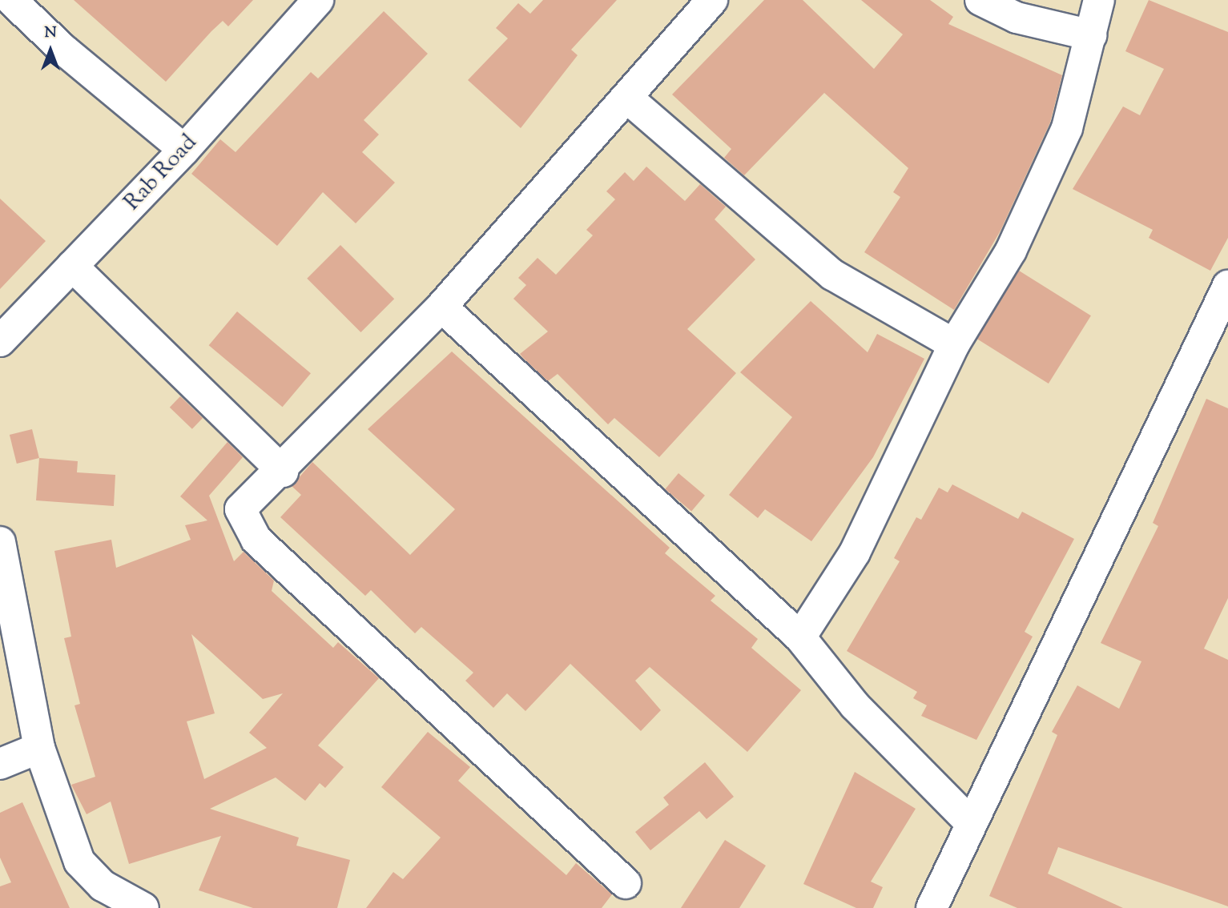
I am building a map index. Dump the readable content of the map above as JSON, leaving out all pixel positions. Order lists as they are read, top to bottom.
{
  "streets": {
    "street": ["Rab Road"]
  },
  "north": "top"
}
